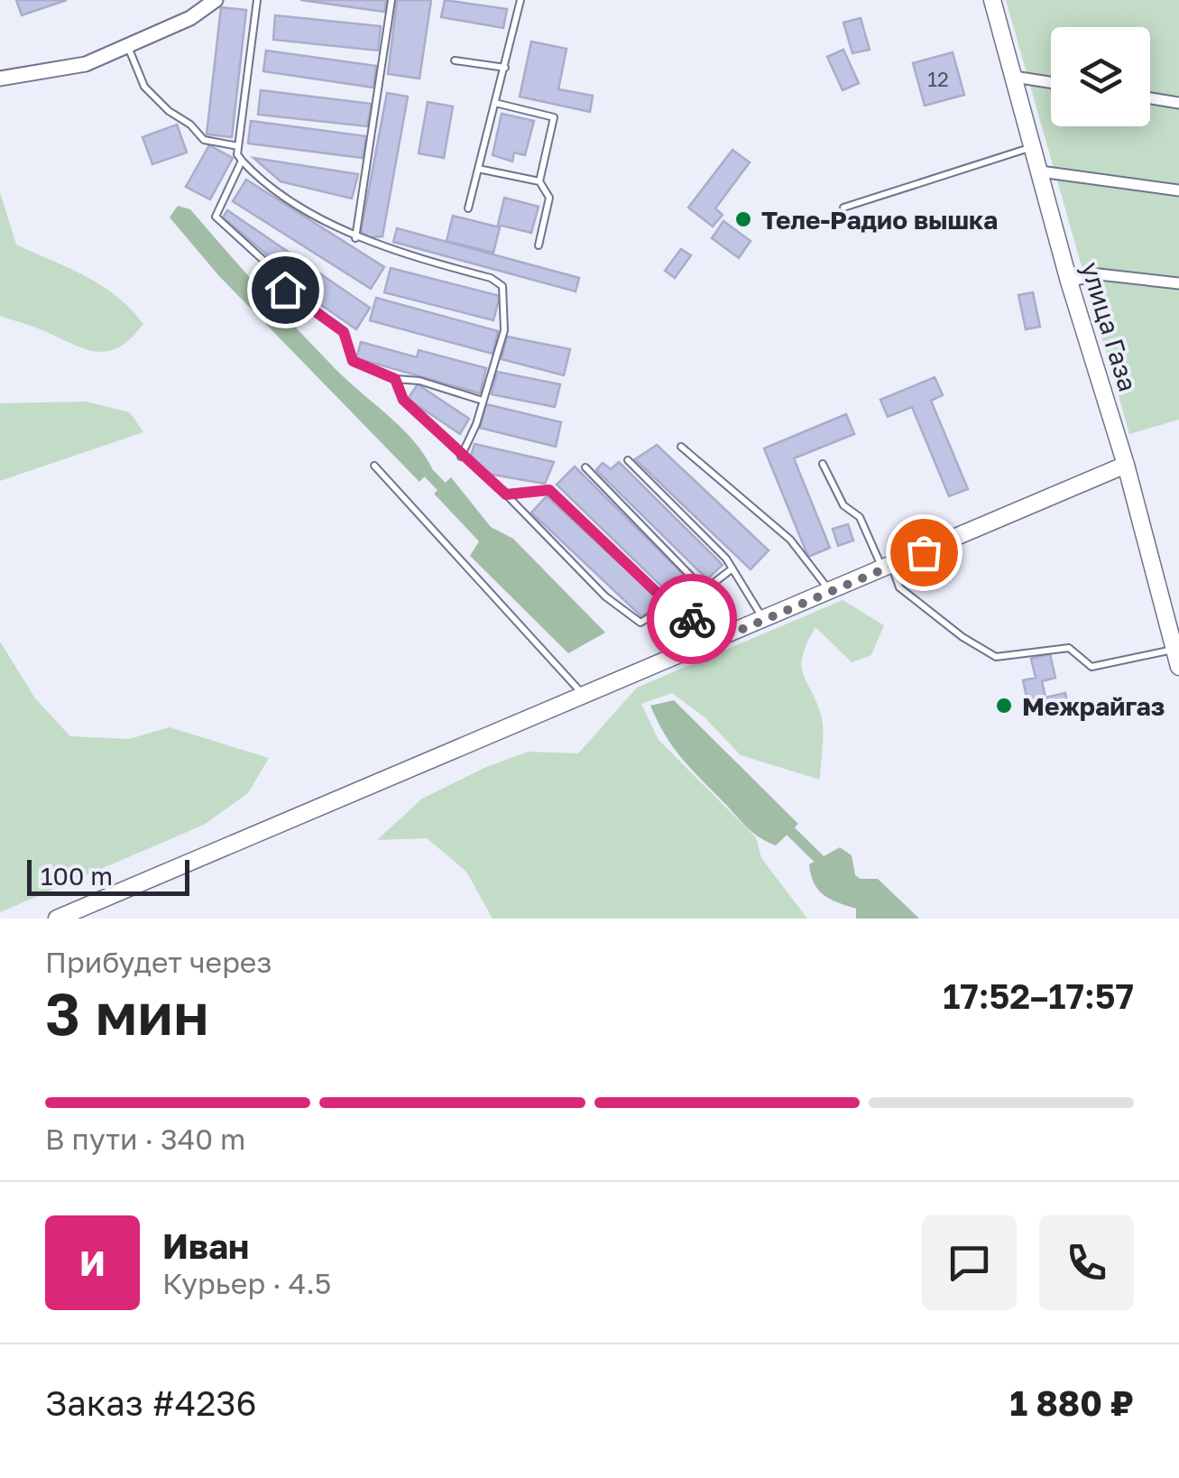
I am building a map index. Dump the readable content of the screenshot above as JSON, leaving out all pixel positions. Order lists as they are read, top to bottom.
{
  "streets": {
    "main road": ["улица Газа"]
  },
  "places": ["Теле-Радио вышка", "Межрайгаз"],
  "house_numbers": ["12"],
  "scale_bar": "100 m",
  "page": {
    "scale": "100 m",
    "heading": ["3 мин", "Прибудет через", "17:52–17:57"],
    "panel": [
      "Иван",
      "Курьер · 4.5",
      "Заказ #4236",
      "1 880 ₽"
    ],
    "bar": "В пути · 340 m",
    "round": "И"
  }
}
